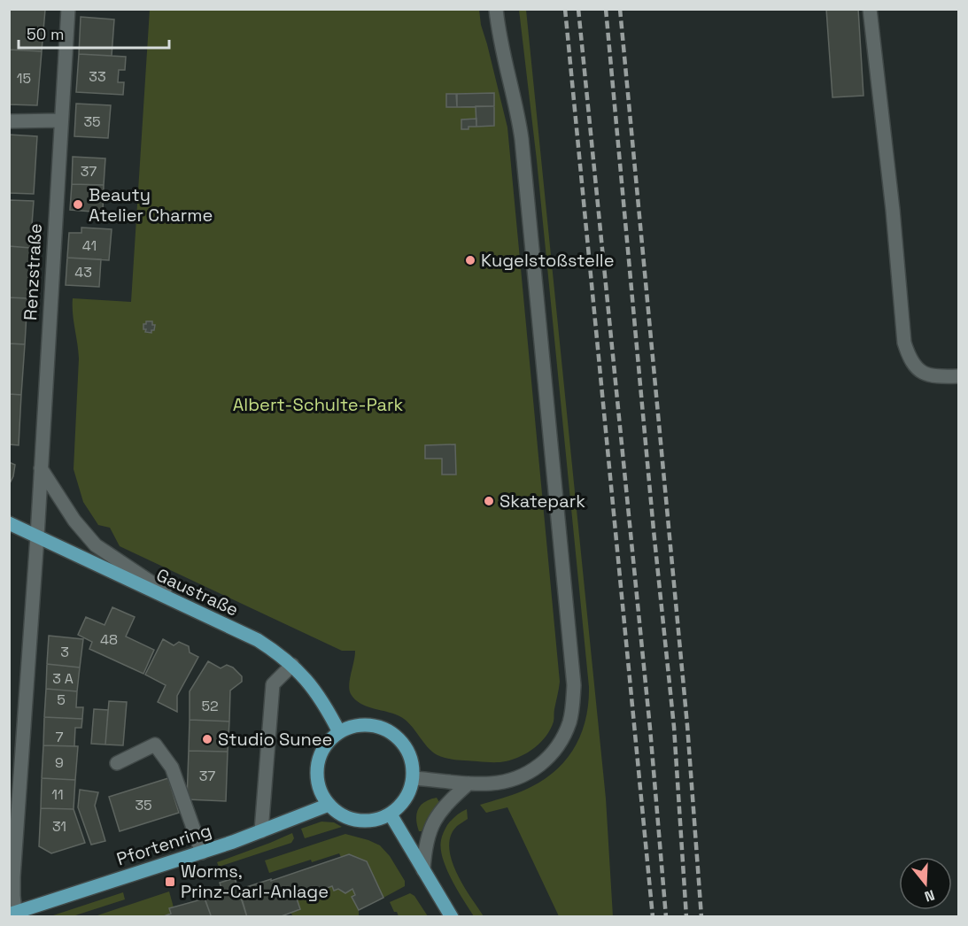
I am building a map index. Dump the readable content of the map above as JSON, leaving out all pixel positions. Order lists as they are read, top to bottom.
{
  "streets": {
    "main road": ["Gaustraße", "Pfortenring"],
    "street": ["Renzstraße"]
  },
  "crossings": [
    ["Renzstraße", "Gaustraße"],
    ["Renzstraße", "Pfortenring"],
    ["Gaustraße", "Pfortenring"]
  ],
  "parks": ["Albert-Schulte-Park"],
  "places": {
    "other": [
      "Beauty Atelier Charme",
      "Kugelstoßstelle",
      "Skatepark",
      "Studio Sunee"
    ],
    "transit": ["Worms, Prinz-Carl-Anlage"]
  },
  "house_numbers": [
    "33",
    "15",
    "35",
    "37",
    "41",
    "43",
    "48",
    "3",
    "3 A",
    "5",
    "52",
    "7",
    "9",
    "37",
    "11",
    "35",
    "31"
  ],
  "scale_bar": "50 m",
  "north": "bottom"
}
